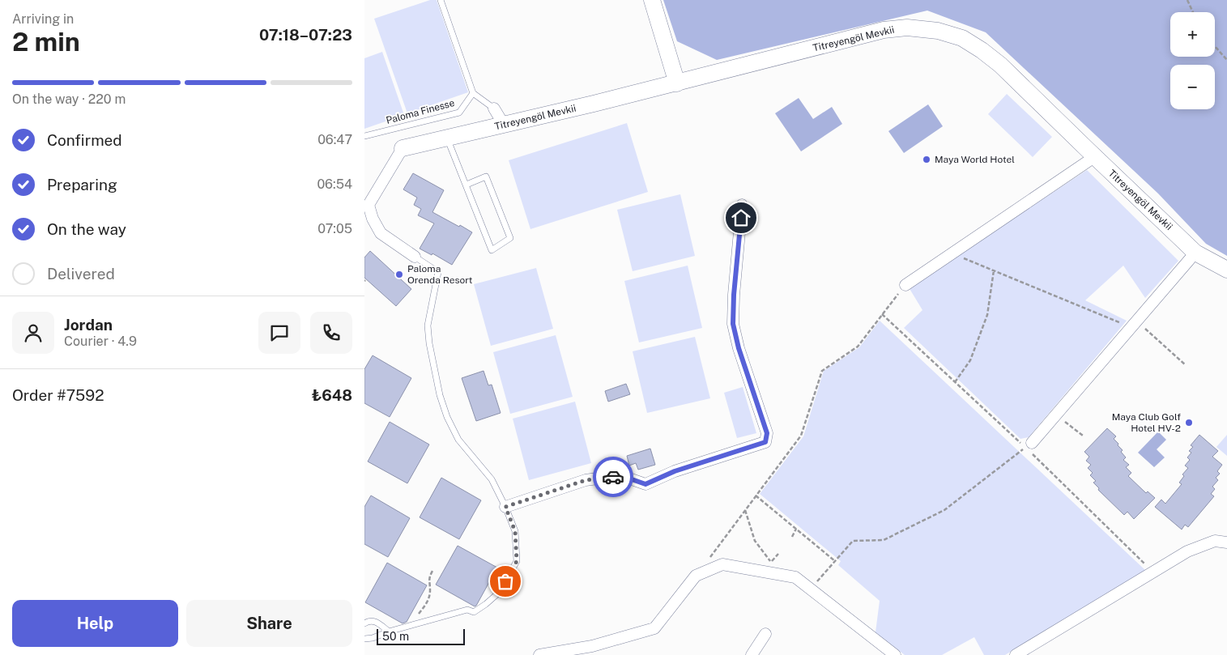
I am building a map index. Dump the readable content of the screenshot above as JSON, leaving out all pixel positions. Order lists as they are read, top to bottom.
{
  "streets": {
    "street": ["Titreyengöl Mevkii"],
    "lane": ["Paloma Finesse"]
  },
  "places": ["Maya World Hotel", "Paloma Orenda Resort", "Maya Club Golf Hotel HV-2"],
  "scale_bar": "50 m",
  "page": {
    "heading": ["2 min", "Arriving in", "07:18–07:23"],
    "panel": [
      "Jordan",
      "Courier · 4.9",
      "Order #7592",
      "₺648"
    ],
    "map_buttons": ["+", "−"],
    "bar": "On the way · 220 m",
    "list": [
      ["Confirmed", "06:47"],
      ["Preparing", "06:54"],
      ["On the way", "07:05"],
      "Delivered"
    ],
    "buttons": ["Help", "Share"],
    "scale": "50 m"
  }
}
